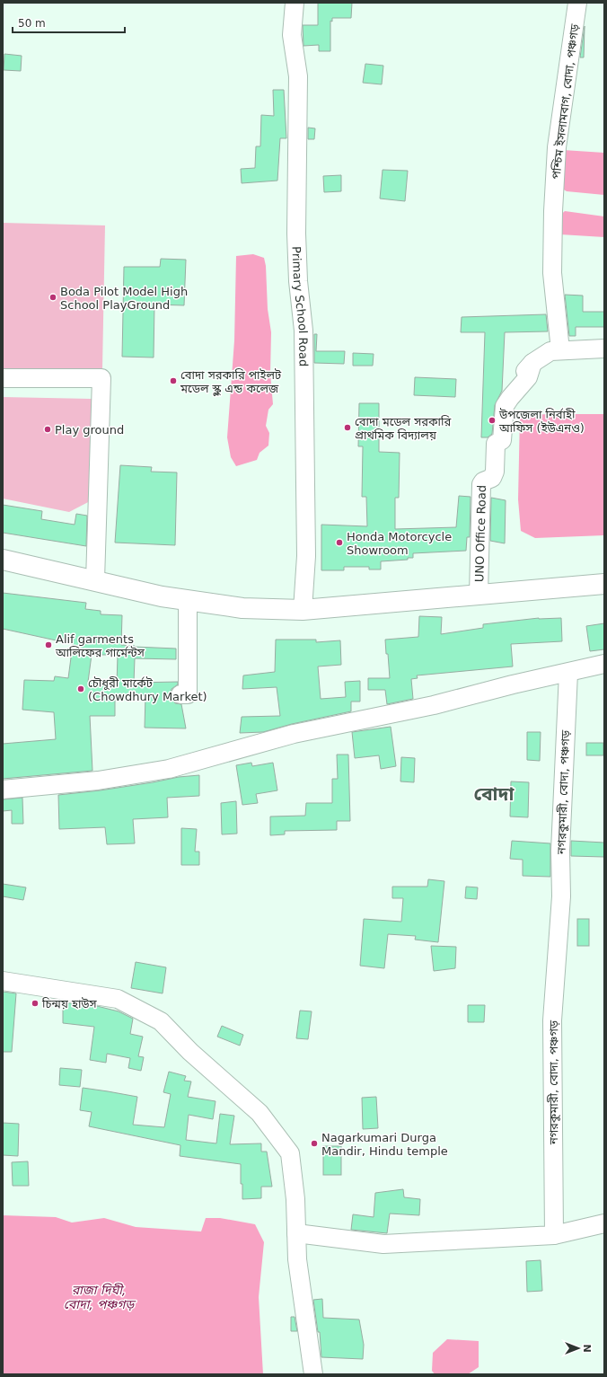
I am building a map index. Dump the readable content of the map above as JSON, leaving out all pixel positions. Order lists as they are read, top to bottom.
{
  "streets": {
    "street": [
      "পশ্চিম ইসলামবাগ, বোদা, পঞ্চগড়",
      "Primary School Road",
      "UNO Office Road",
      "নগরকুমারী, বোদা, পঞ্চগড়"
    ]
  },
  "districts": ["বোদা"],
  "water": ["রাজা দিঘী, বোদা, পঞ্চগড়"],
  "places": [
    "Boda Pilot Model High School PlayGround",
    "বোদা সরকারি পাইলট মডেল স্কুল এন্ড কলেজ",
    "উপজেলা নির্বাহী আফিস (ইউএনও)",
    "বোদা মডেল সরকারি প্রাথমিক বিদ্যালয়",
    "Play ground",
    "Honda Motorcycle Showroom",
    "Alif garments আলিফের গার্মেন্টস",
    "চৌধুরী মার্কেট (Chowdhury Market)",
    "চিন্ময় হাউস",
    "Nagarkumari Durga Mandir, Hindu temple"
  ],
  "scale_bar": "50 m",
  "north": "right"
}
